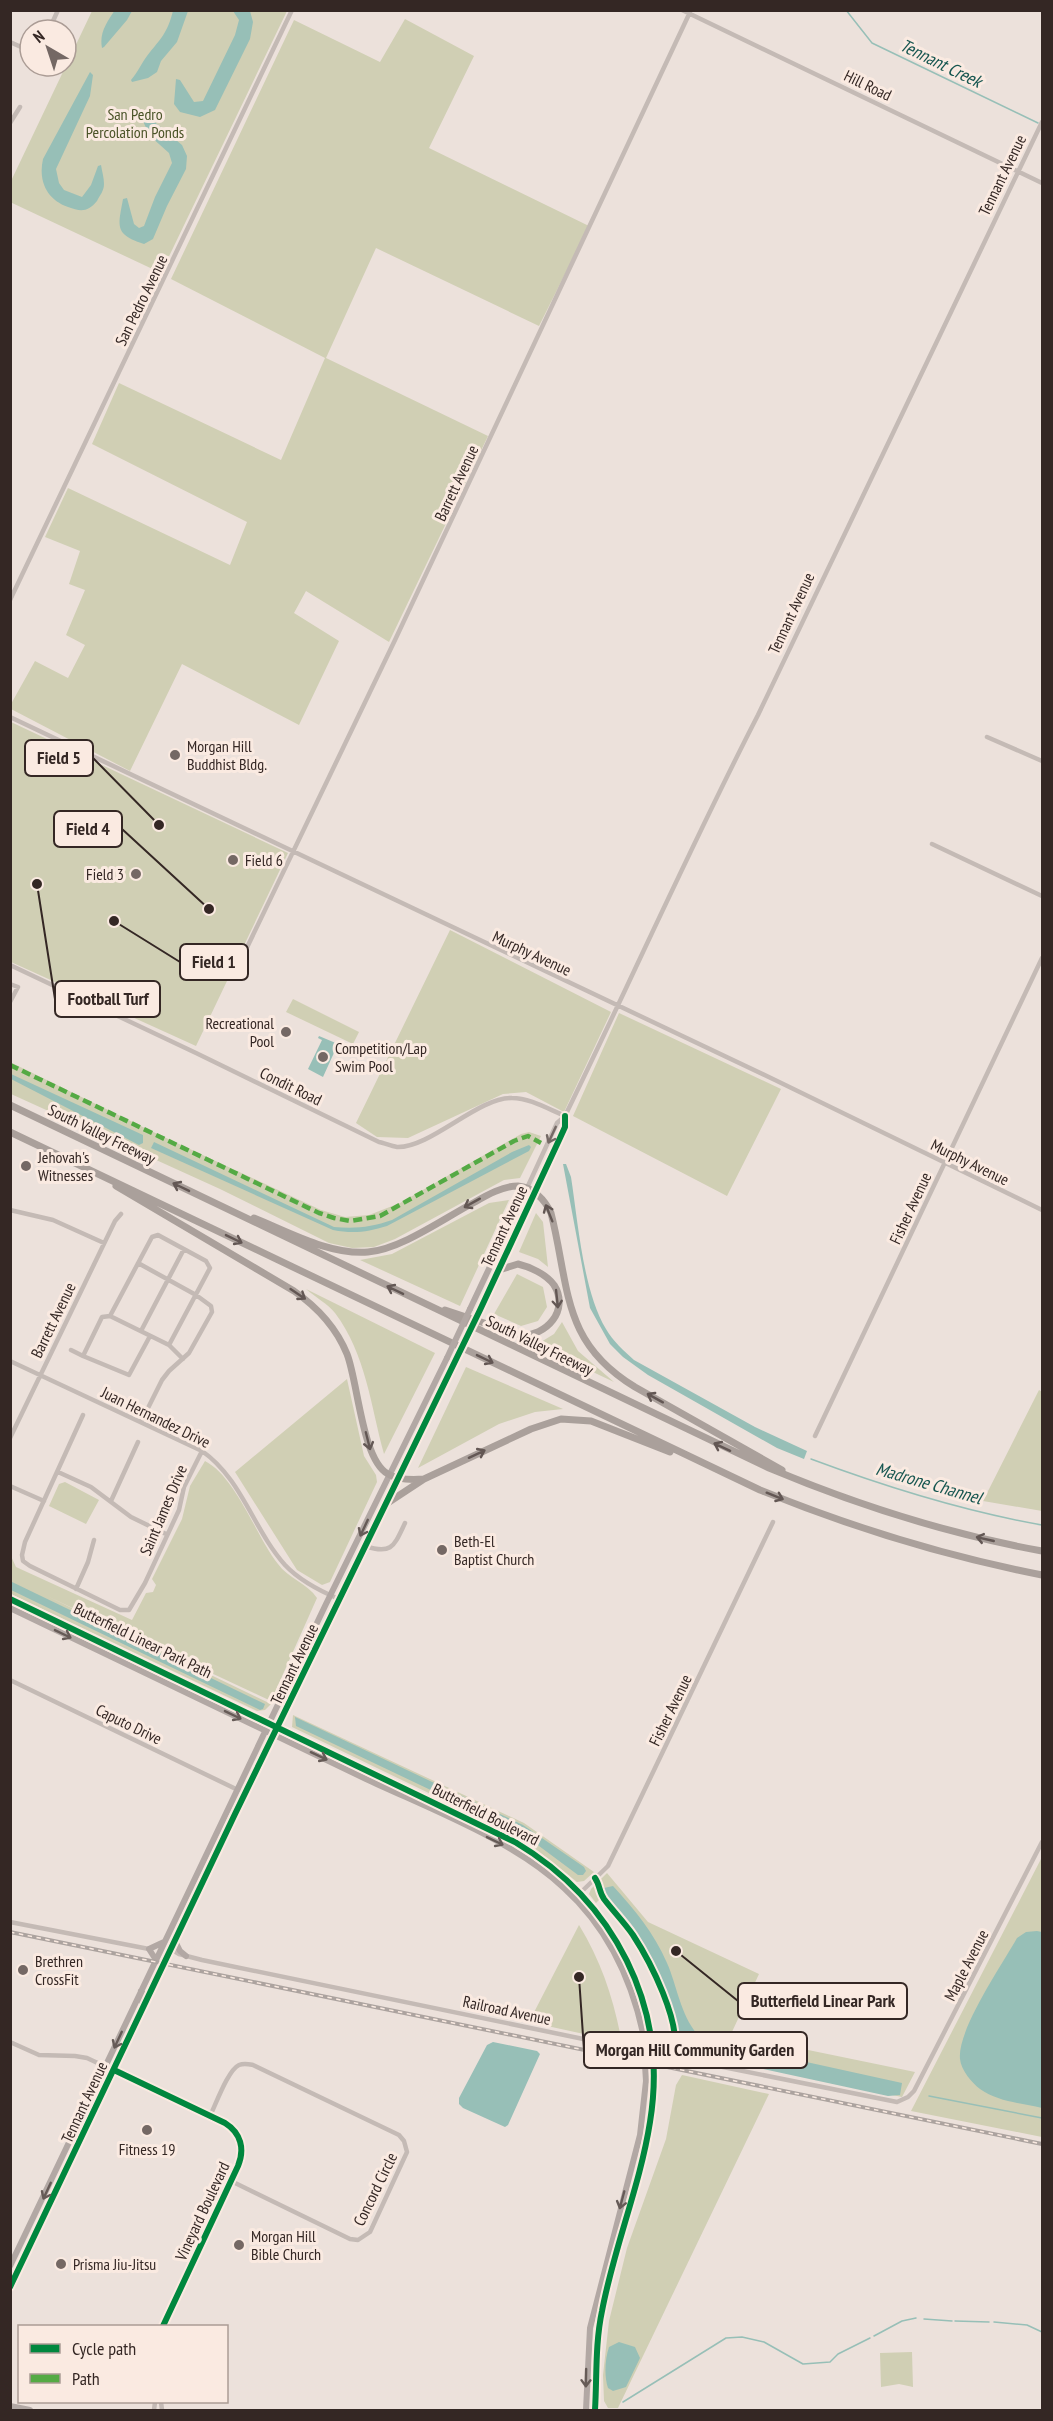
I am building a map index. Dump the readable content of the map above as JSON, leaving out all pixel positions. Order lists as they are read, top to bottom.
{
  "streets": {
    "highway": ["South Valley Freeway"],
    "main road": ["Tennant Avenue", "Butterfield Boulevard"],
    "street": [
      "Hill Road",
      "San Pedro Avenue",
      "Barrett Avenue",
      "Murphy Avenue",
      "Condit Road",
      "Fisher Avenue",
      "Juan Hernandez Drive",
      "Saint James Drive",
      "Caputo Drive",
      "Maple Avenue",
      "Railroad Avenue",
      "Concord Circle",
      "Vineyard Boulevard"
    ],
    "cycle path": ["Butterfield Linear Park Path"]
  },
  "crossings": [
    ["Hill Road", "Tennant Avenue"],
    ["Hill Road", "Barrett Avenue"],
    ["Tennant Avenue", "Murphy Avenue"],
    ["Tennant Avenue", "Condit Road"],
    ["Tennant Avenue", "Juan Hernandez Drive"],
    ["Tennant Avenue", "Caputo Drive"],
    ["Tennant Avenue", "Butterfield Boulevard"],
    ["Tennant Avenue", "Railroad Avenue"],
    ["Tennant Avenue", "Vineyard Boulevard"],
    ["Barrett Avenue", "Murphy Avenue"],
    ["Barrett Avenue", "Juan Hernandez Drive"],
    ["Murphy Avenue", "Fisher Avenue"],
    ["Fisher Avenue", "Butterfield Boulevard"],
    ["Juan Hernandez Drive", "Saint James Drive"],
    ["Maple Avenue", "Railroad Avenue"],
    ["Concord Circle", "Vineyard Boulevard"]
  ],
  "water": ["Tennant Creek", "Madrone Channel"],
  "parks": ["San Pedro Percolation Ponds"],
  "places": [
    "Morgan Hill Buddhist Bldg.",
    "Field 5",
    "Field 6",
    "Field 3",
    "Football Turf",
    "Field 4",
    "Field 1",
    "Recreational Pool",
    "Competition/Lap Swim Pool",
    "Jehovah's Witnesses",
    "Beth-El Baptist Church",
    "Butterfield Linear Park",
    "Brethren CrossFit",
    "Morgan Hill Community Garden",
    "Fitness 19",
    "Morgan Hill Bible Church",
    "Prisma Jiu-Jitsu"
  ],
  "legend": ["Cycle path", "Path"],
  "north": "top left"
}
